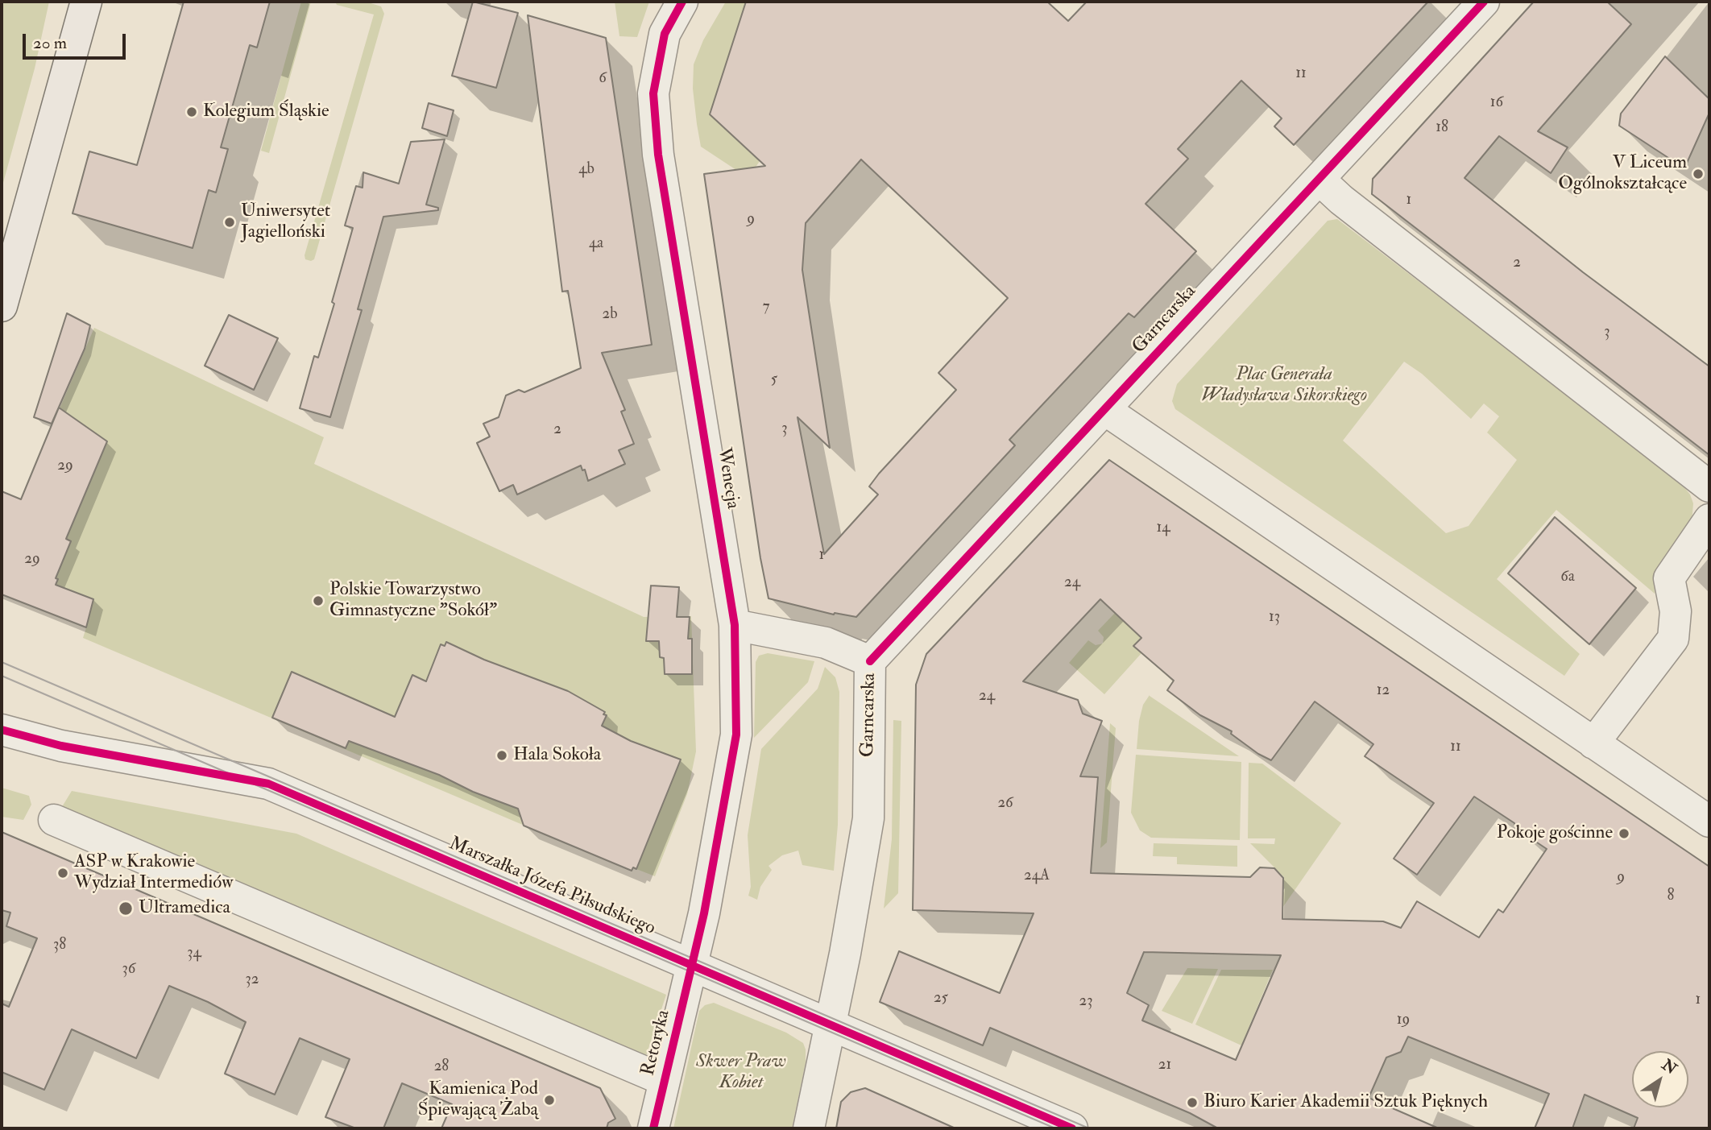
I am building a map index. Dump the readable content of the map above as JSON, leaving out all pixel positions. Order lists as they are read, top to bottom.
{
  "streets": {
    "street": [
      "Garncarska",
      "Wenecja",
      "Marszałka Józefa Piłsudskiego",
      "Retoryka"
    ]
  },
  "crossings": [
    ["Garncarska", "Marszałka Józefa Piłsudskiego"],
    ["Wenecja", "Marszałka Józefa Piłsudskiego"],
    ["Wenecja", "Retoryka"],
    ["Marszałka Józefa Piłsudskiego", "Retoryka"]
  ],
  "parks": ["Plac Generała Władysława Sikorskiego", "Skwer Praw Kobiet"],
  "places": [
    "Kolegium Śląskie",
    "V Liceum Ogólnokształcące",
    "Uniwersytet Jagielloński",
    "Polskie Towarzystwo Gimnastyczne \"Sokół\"",
    "Hala Sokoła",
    "Pokoje gościnne",
    "ASP w Krakowie Wydział Intermediów",
    "Ultramedica",
    "Kamienica Pod Śpiewającą Żabą",
    "Biuro Karier Akademii Sztuk Pięknych"
  ],
  "house_numbers": [
    "11",
    "6",
    "16",
    "18",
    "4b",
    "1",
    "9",
    "4a",
    "2",
    "7",
    "2b",
    "3",
    "5",
    "3",
    "2",
    "29",
    "14",
    "1",
    "29",
    "6a",
    "24",
    "13",
    "12",
    "24",
    "11",
    "26",
    "24A",
    "9",
    "8",
    "38",
    "34",
    "36",
    "32",
    "25",
    "1",
    "23",
    "19",
    "21",
    "28"
  ],
  "scale_bar": "20 m",
  "north": "top right"
}
